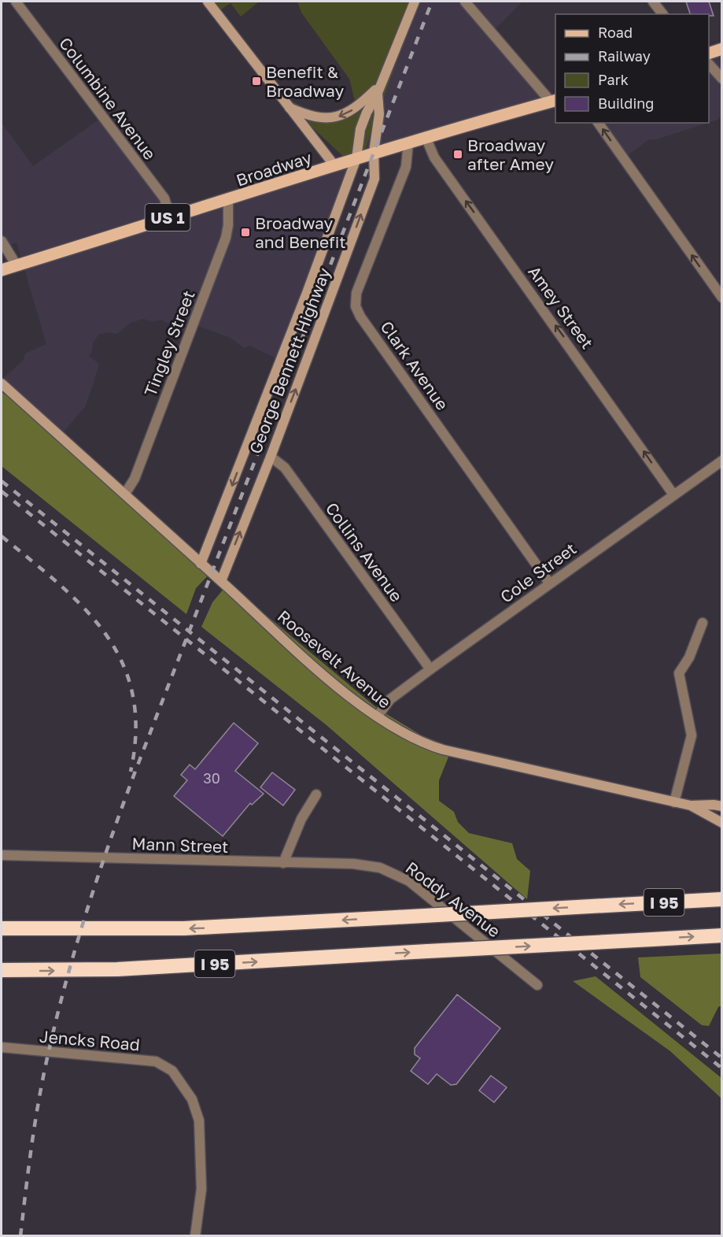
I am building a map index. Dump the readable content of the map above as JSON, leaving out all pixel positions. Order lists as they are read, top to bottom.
{
  "streets": {
    "highway": ["I 95"],
    "main road": ["Broadway", "US 1"],
    "street": [
      "Columbine Avenue",
      "Amey Street",
      "Tingley Street",
      "George Bennett Highway",
      "Clark Avenue",
      "Collins Avenue",
      "Cole Street",
      "Roosevelt Avenue",
      "Mann Street",
      "Roddy Avenue",
      "Jencks Road"
    ]
  },
  "crossings": [
    ["Columbine Avenue", "Broadway"],
    ["Broadway", "Amey Street"],
    ["Broadway", "Tingley Street"],
    ["Broadway", "George Bennett Highway"],
    ["Broadway", "Clark Avenue"],
    ["Amey Street", "Cole Street"],
    ["Tingley Street", "Roosevelt Avenue"],
    ["George Bennett Highway", "Collins Avenue"],
    ["George Bennett Highway", "Roosevelt Avenue"],
    ["Clark Avenue", "Cole Street"],
    ["Collins Avenue", "Cole Street"],
    ["Cole Street", "Roosevelt Avenue"],
    ["Mann Street", "Roddy Avenue"]
  ],
  "one_way": ["Amey Street"],
  "places": {
    "transit": ["Benefit & Broadway", "Broadway after Amey", "Broadway and Benefit"]
  },
  "house_numbers": ["30"],
  "legend": [
    "Road",
    "Railway",
    "Park",
    "Building"
  ]
}
